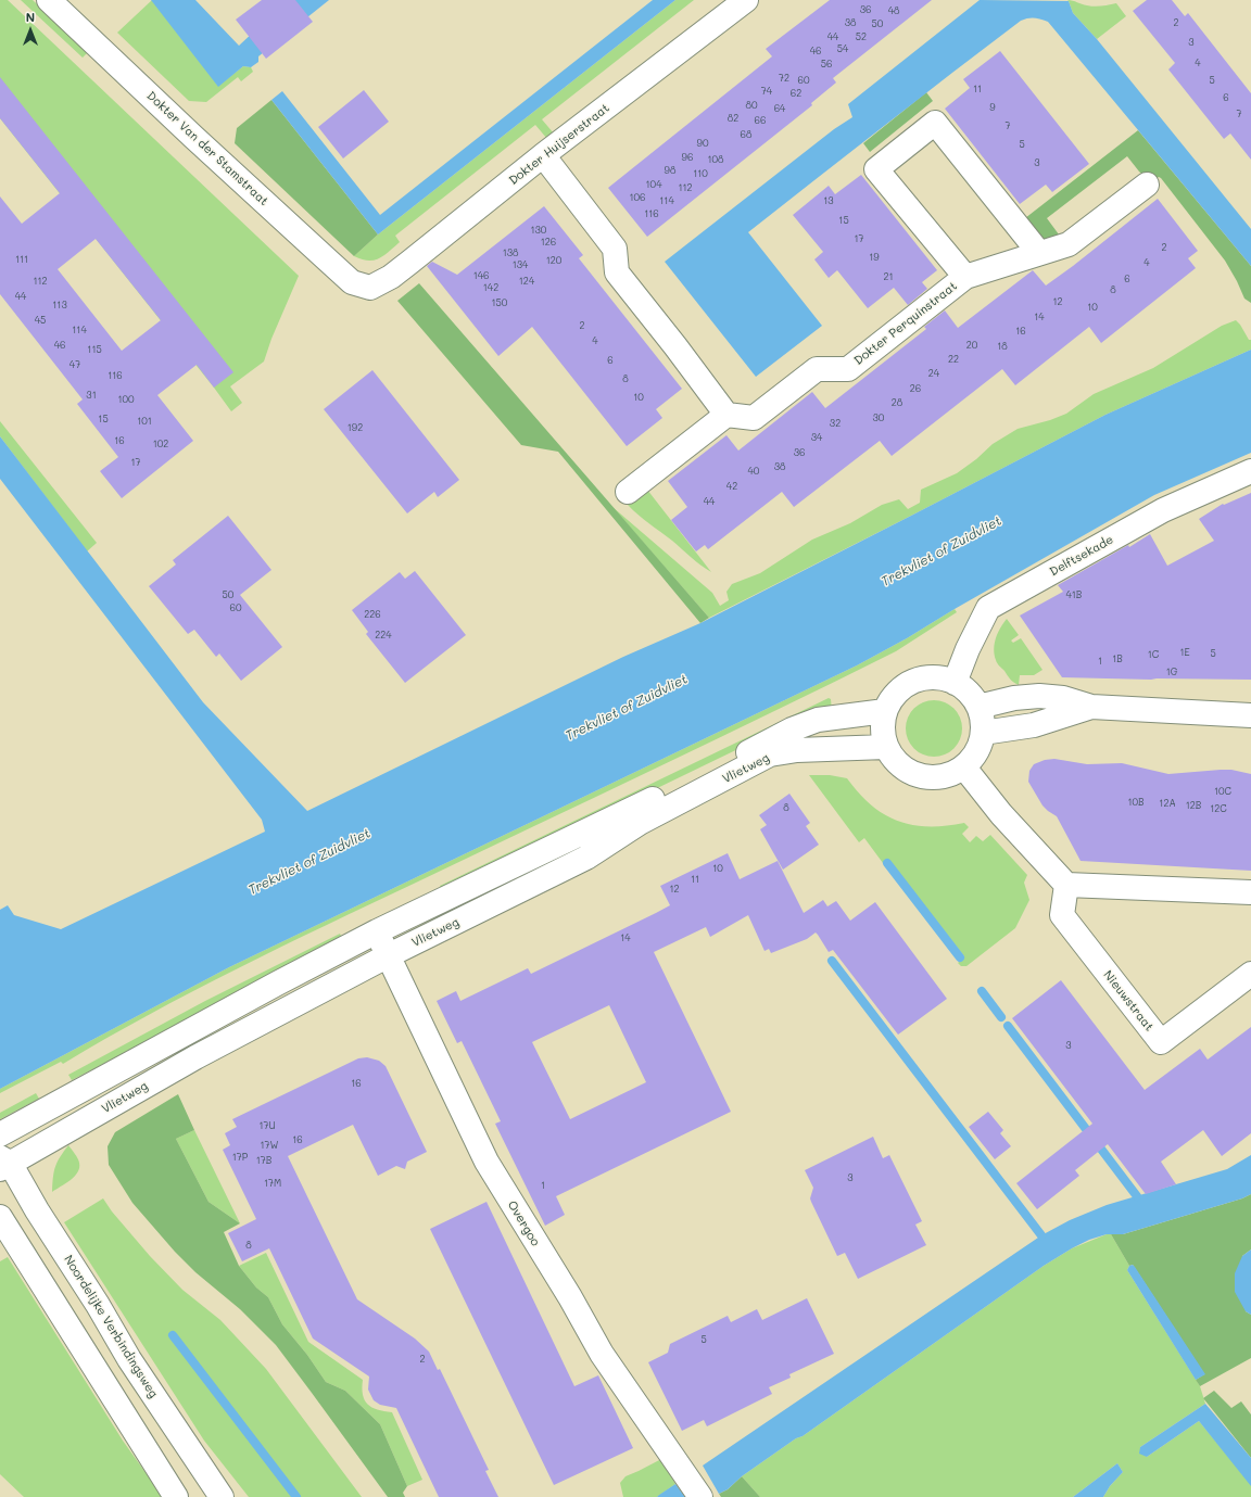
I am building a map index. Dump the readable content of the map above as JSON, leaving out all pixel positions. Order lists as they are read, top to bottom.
{
  "streets": {
    "street": [
      "Dokter Huijserstraat",
      "Dokter Van der Stamstraat",
      "Dokter Perquinstraat",
      "Delftsekade",
      "Vlietweg",
      "Nieuwstraat",
      "Overgoo",
      "Noordelijke Verbindingsweg"
    ]
  },
  "crossings": [
    ["Dokter Huijserstraat", "Dokter Van der Stamstraat"],
    ["Delftsekade", "Vlietweg"],
    ["Vlietweg", "Overgoo"],
    ["Vlietweg", "Noordelijke Verbindingsweg"]
  ],
  "water": ["Trekvliet of Zuidvliet"],
  "house_numbers": [
    "36",
    "48",
    "38",
    "2",
    "50",
    "44",
    "52",
    "3",
    "54",
    "46",
    "4",
    "56",
    "72",
    "60",
    "5",
    "11",
    "74",
    "62",
    "6",
    "80",
    "9",
    "64",
    "7",
    "82",
    "66",
    "7",
    "68",
    "90",
    "5",
    "96",
    "108",
    "3",
    "98",
    "110",
    "104",
    "112",
    "106",
    "114",
    "13",
    "116",
    "15",
    "130",
    "17",
    "126",
    "2",
    "138",
    "19",
    "111",
    "120",
    "4",
    "134",
    "146",
    "21",
    "6",
    "112",
    "124",
    "142",
    "8",
    "44",
    "12",
    "150",
    "113",
    "10",
    "14",
    "45",
    "2",
    "114",
    "16",
    "4",
    "46",
    "20",
    "18",
    "115",
    "22",
    "6",
    "47",
    "24",
    "116",
    "8",
    "26",
    "31",
    "10",
    "100",
    "28",
    "30",
    "15",
    "101",
    "32",
    "192",
    "34",
    "16",
    "102",
    "36",
    "17",
    "38",
    "40",
    "42",
    "44",
    "50",
    "41B",
    "60",
    "226",
    "224",
    "1E",
    "5",
    "1C",
    "1B",
    "1",
    "1G",
    "10C",
    "10B",
    "12A",
    "12B",
    "8",
    "12C",
    "10",
    "11",
    "12",
    "14",
    "3",
    "16",
    "17U",
    "16",
    "17W",
    "17P",
    "17B",
    "3",
    "17M",
    "1",
    "8",
    "5",
    "2"
  ],
  "north": "top"
}
